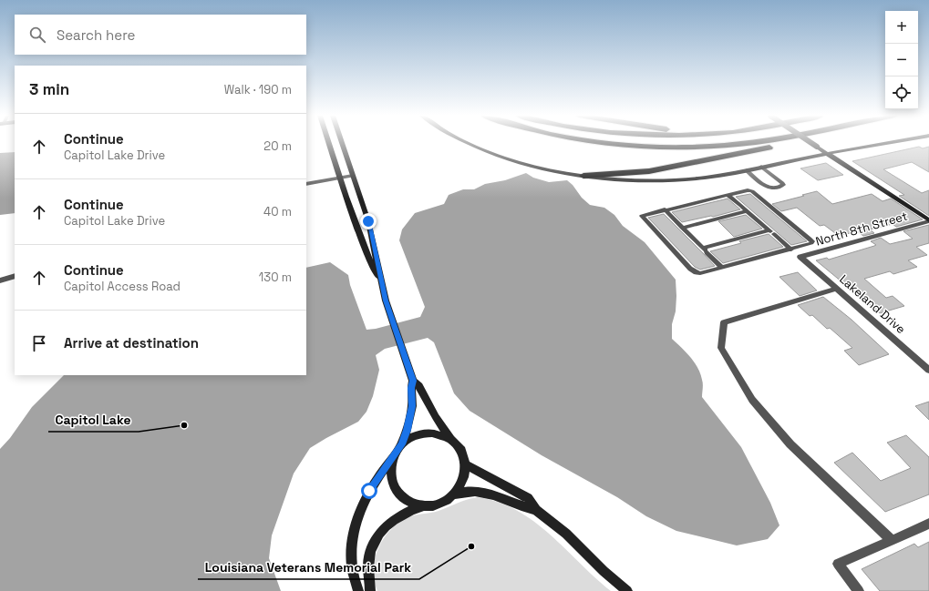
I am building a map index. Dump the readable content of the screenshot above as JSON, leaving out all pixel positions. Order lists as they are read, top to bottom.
{
  "streets": {
    "street": ["North 8th Street", "Lakeland Drive"]
  },
  "crossings": [
    ["North 8th Street", "Lakeland Drive"]
  ],
  "places": ["Capitol Lake", "Louisiana Veterans Memorial Park"],
  "page": {
    "map_buttons": ["+", "−"],
    "search": "Search here",
    "heading": ["3 min", "Walk · 190 m"],
    "list": [
      ["Continue", "Capitol Lake Drive", "20 m"],
      ["Continue", "Capitol Lake Drive", "40 m"],
      ["Continue", "Capitol Access Road", "130 m"],
      "Arrive at destination"
    ]
  }
}
